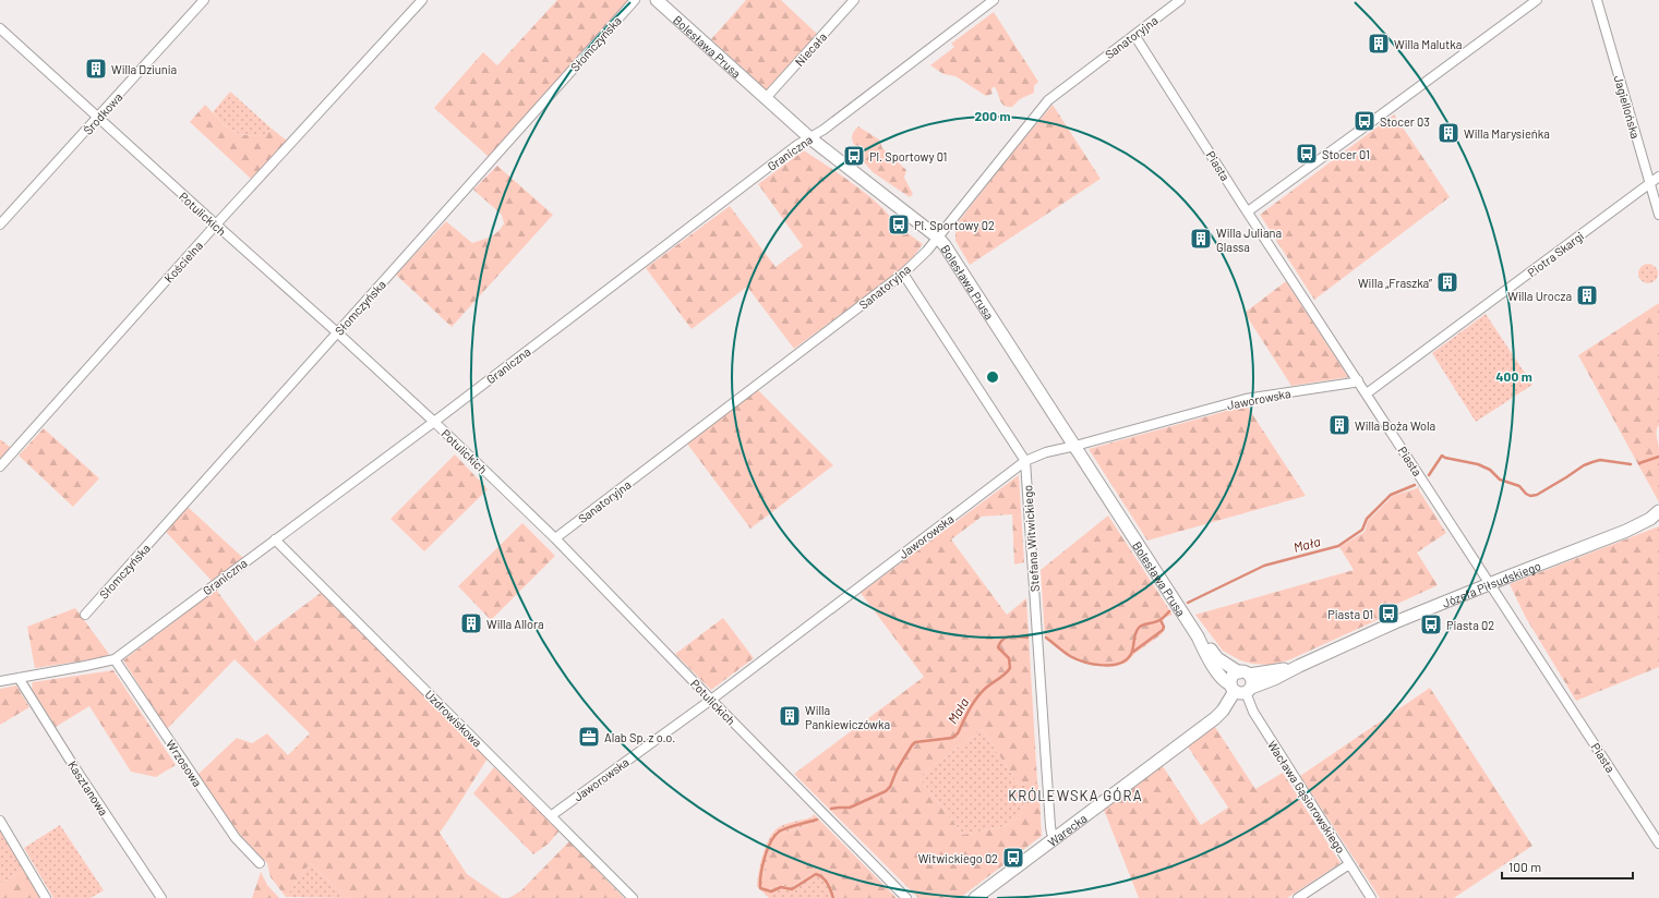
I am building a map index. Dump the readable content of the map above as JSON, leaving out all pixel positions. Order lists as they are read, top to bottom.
{
  "streets": {
    "street": [
      "Sanatoryjna",
      "Słomczyńska",
      "Bolesława Prusa",
      "Niecała",
      "Jagiellońska",
      "Środkowa",
      "Graniczna",
      "Piasta",
      "Potulickich",
      "Piotra Skargi",
      "Kościelna",
      "Jaworowska",
      "Stefana Witwickiego",
      "Józefa Piłsudskiego",
      "Uzdrowiskowa",
      "Wrzosowa",
      "Kasztanowa",
      "Wacława Gąsiorowskiego",
      "Warecka"
    ]
  },
  "crossings": [
    ["Sanatoryjna", "Bolesława Prusa"],
    ["Sanatoryjna", "Piasta"],
    ["Sanatoryjna", "Potulickich"],
    ["Sanatoryjna", "Stefana Witwickiego"],
    ["Słomczyńska", "Potulickich"],
    ["Bolesława Prusa", "Niecała"],
    ["Bolesława Prusa", "Graniczna"],
    ["Bolesława Prusa", "Jaworowska"],
    ["Bolesława Prusa", "Józefa Piłsudskiego"],
    ["Bolesława Prusa", "Wacława Gąsiorowskiego"],
    ["Bolesława Prusa", "Warecka"],
    ["Jagiellońska", "Piotra Skargi"],
    ["Środkowa", "Potulickich"],
    ["Graniczna", "Potulickich"],
    ["Graniczna", "Uzdrowiskowa"],
    ["Graniczna", "Wrzosowa"],
    ["Graniczna", "Kasztanowa"],
    ["Piasta", "Piotra Skargi"],
    ["Piasta", "Jaworowska"],
    ["Piasta", "Józefa Piłsudskiego"],
    ["Potulickich", "Kościelna"],
    ["Potulickich", "Jaworowska"],
    ["Jaworowska", "Stefana Witwickiego"],
    ["Jaworowska", "Uzdrowiskowa"],
    ["Stefana Witwickiego", "Warecka"],
    ["Józefa Piłsudskiego", "Wacława Gąsiorowskiego"],
    ["Józefa Piłsudskiego", "Warecka"],
    ["Wacława Gąsiorowskiego", "Warecka"]
  ],
  "districts": ["KRÓLEWSKA GÓRA"],
  "water": ["Mała"],
  "places": {
    "building": [
      "Willa Malutka",
      "Willa Dziunia",
      "Willa Marysieńka",
      "Willa Juliana Glassa",
      "Willa „Fraszka”",
      "Willa Urocza",
      "Willa Boża Wola",
      "Willa Allora",
      "Willa Pankiewiczówka"
    ],
    "bus stop": [
      "Stocer 03",
      "Stocer 01",
      "Pl. Sportowy 01",
      "Pl. Sportowy 02",
      "Piasta 01",
      "Piasta 02",
      "Witwickiego 02"
    ],
    "office": ["Alab Sp. z o.o."]
  },
  "scale_bar": "100 m",
  "rings": ["200 m", "400 m"]
}
